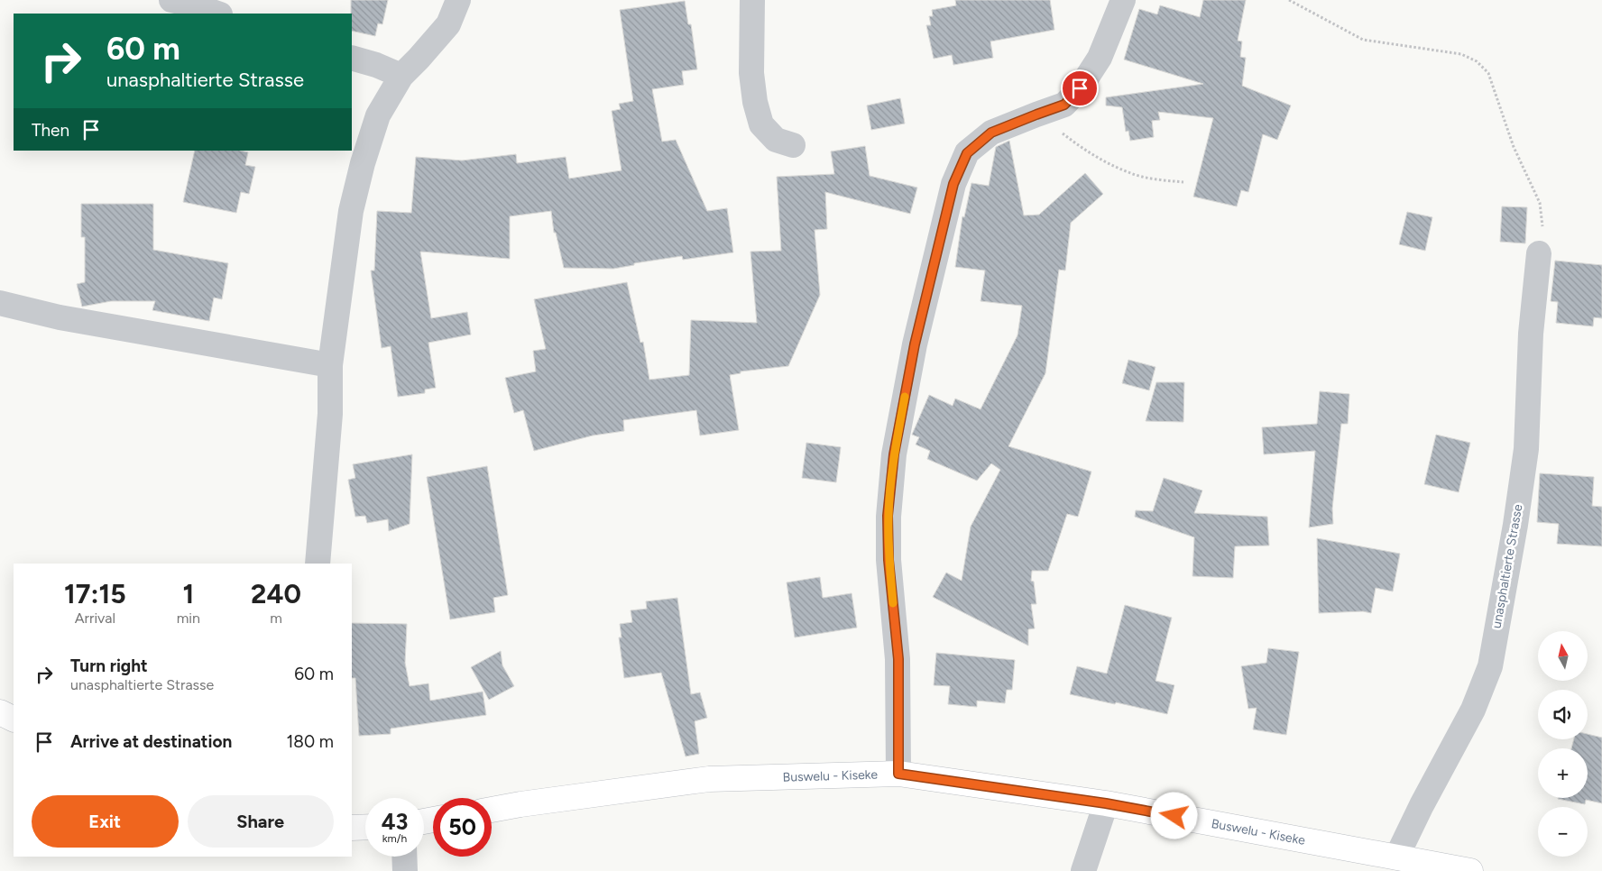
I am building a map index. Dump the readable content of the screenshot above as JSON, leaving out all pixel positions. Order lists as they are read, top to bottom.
{
  "streets": {
    "main road": ["Buswelu - Kiseke"],
    "street": ["unasphaltierte Strasse"]
  },
  "crossings": [
    ["unasphaltierte Strasse", "Buswelu - Kiseke"]
  ],
  "north": "top",
  "page": {
    "turn": ["60 m", "unasphaltierte Strasse"],
    "then": "Then",
    "eta": [
      "17:15",
      "Arrival",
      "1",
      "min",
      "240",
      "m"
    ],
    "map_buttons": ["+", "−"],
    "list": [
      {
        "name": "Turn right",
        "note": "unasphaltierte Strasse",
        "value": "60 m"
      },
      {
        "name": "Arrive at destination",
        "value": "180 m"
      }
    ],
    "buttons": ["Exit", "Share"],
    "speed": "43 km/h",
    "limit": "50"
  }
}
